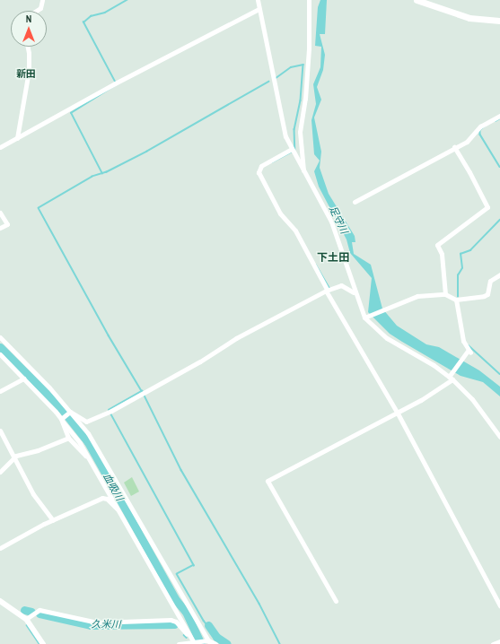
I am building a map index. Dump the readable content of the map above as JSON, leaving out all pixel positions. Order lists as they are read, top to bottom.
{
  "districts": ["新田", "下土田"],
  "water": ["足守川", "血吸川", "久米川"],
  "north": "top"
}
